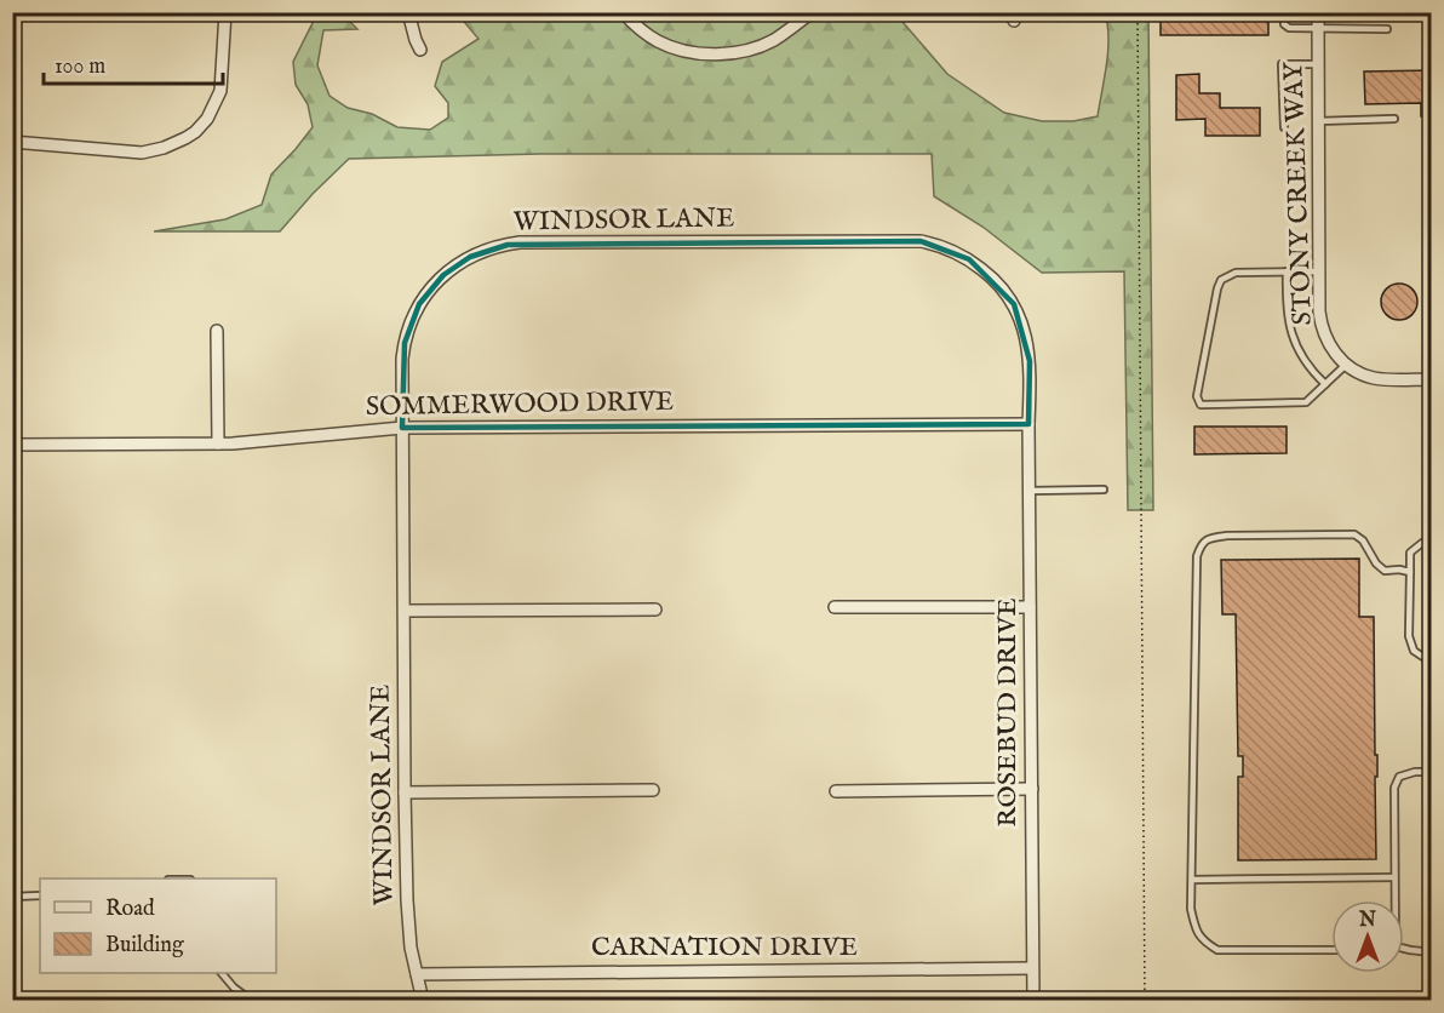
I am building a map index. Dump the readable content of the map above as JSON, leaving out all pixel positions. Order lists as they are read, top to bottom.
{
  "streets": {
    "street": [
      "STONY CREEK WAY",
      "WINDSOR LANE",
      "SOMMERWOOD DRIVE",
      "ROSEBUD DRIVE",
      "CARNATION DRIVE"
    ]
  },
  "crossings": [
    ["WINDSOR LANE", "SOMMERWOOD DRIVE"],
    ["WINDSOR LANE", "ROSEBUD DRIVE"],
    ["WINDSOR LANE", "CARNATION DRIVE"],
    ["SOMMERWOOD DRIVE", "ROSEBUD DRIVE"],
    ["ROSEBUD DRIVE", "CARNATION DRIVE"]
  ],
  "legend": ["Road", "Building"],
  "scale_bar": "100 m",
  "north": "top"
}
